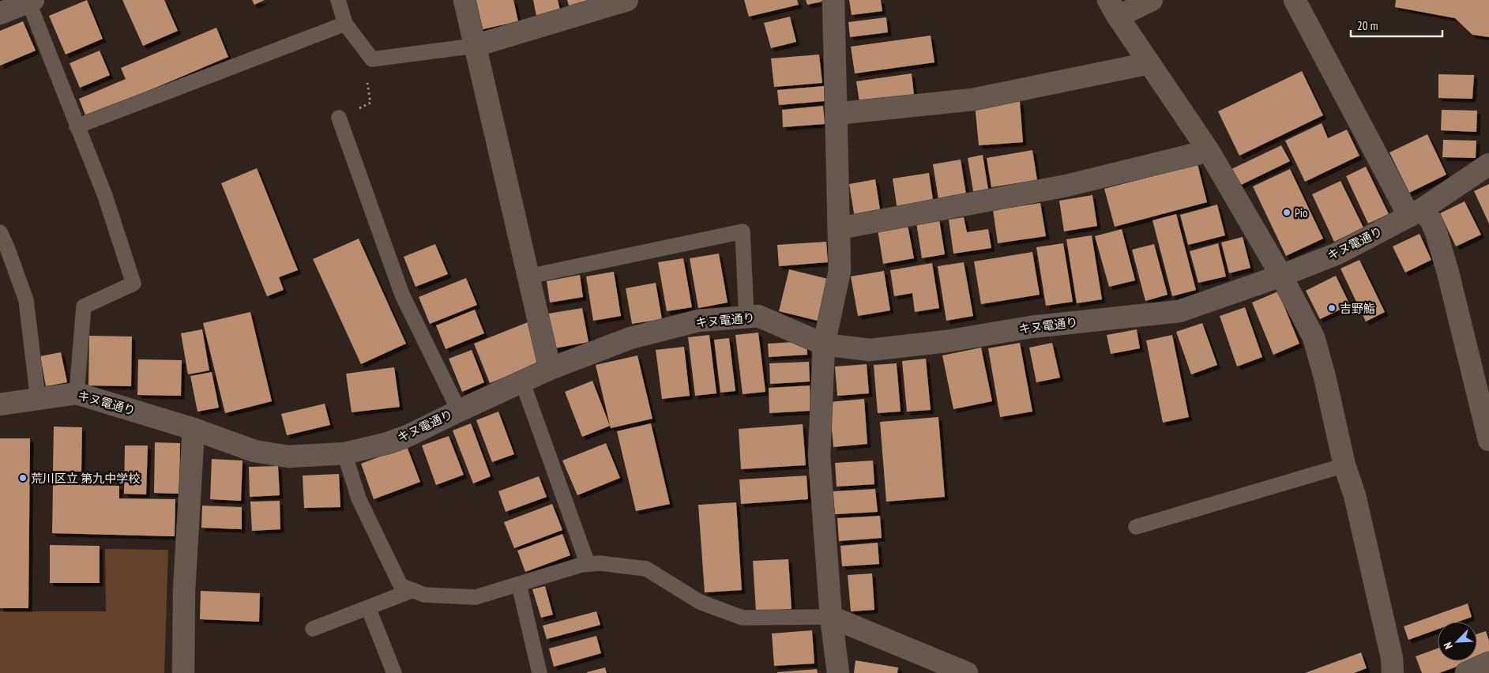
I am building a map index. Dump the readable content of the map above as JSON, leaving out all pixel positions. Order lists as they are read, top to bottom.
{
  "streets": {
    "street": ["キヌ電通り"]
  },
  "places": ["Pio", "吉野鮨", "荒川区立 第九中学校"],
  "scale_bar": "20 m",
  "north": "bottom left"
}
